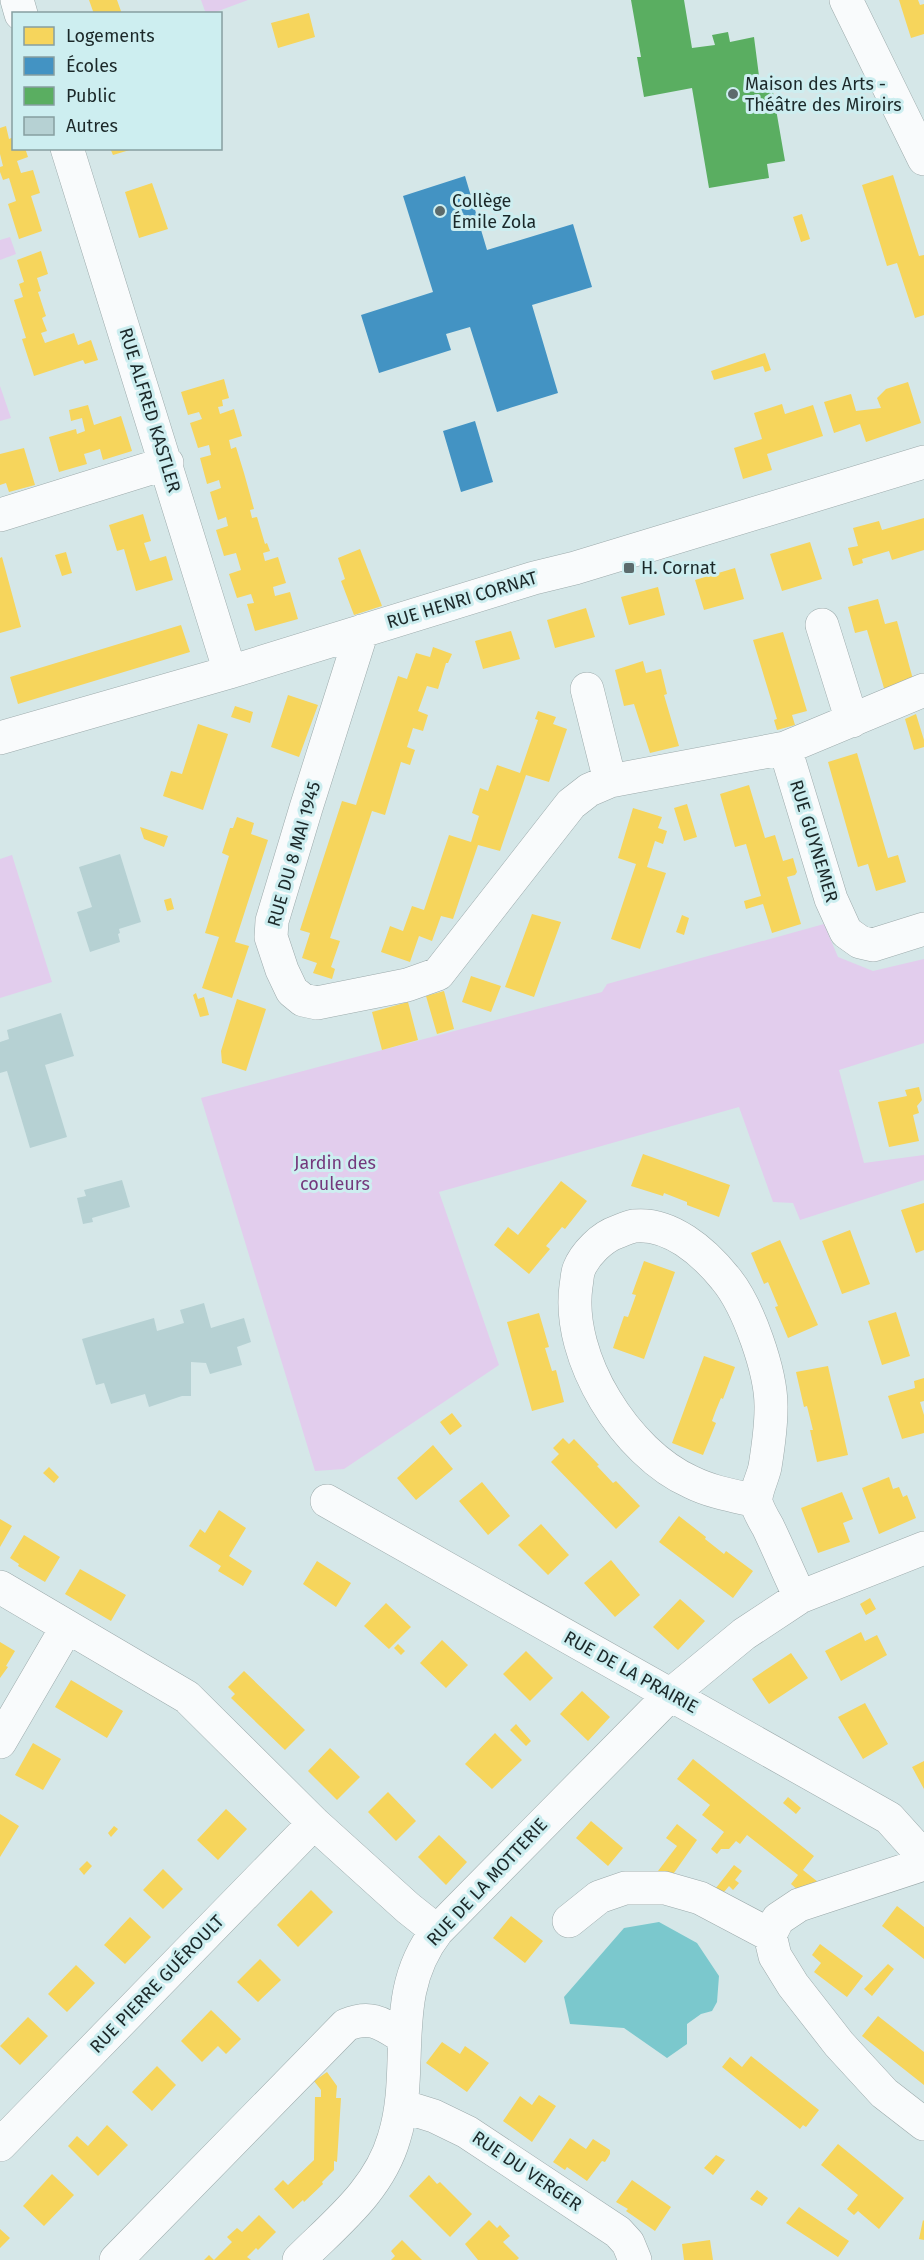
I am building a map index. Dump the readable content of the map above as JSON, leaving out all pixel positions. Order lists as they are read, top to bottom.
{
  "streets": {
    "street": [
      "RUE ALFRED KASTLER",
      "RUE HENRI CORNAT",
      "RUE GUYNEMER",
      "RUE DU 8 MAI 1945",
      "RUE DE LA PRAIRIE",
      "RUE DE LA MOTTERIE",
      "RUE PIERRE GUÉROULT",
      "RUE DU VERGER"
    ]
  },
  "crossings": [
    ["RUE ALFRED KASTLER", "RUE HENRI CORNAT"],
    ["RUE HENRI CORNAT", "RUE DU 8 MAI 1945"],
    ["RUE GUYNEMER", "RUE DU 8 MAI 1945"],
    ["RUE DE LA PRAIRIE", "RUE DE LA MOTTERIE"],
    ["RUE DE LA MOTTERIE", "RUE DU VERGER"]
  ],
  "parks": ["Jardin des couleurs"],
  "places": {
    "other": ["Maison des Arts - Théâtre des Miroirs", "Collège Émile Zola"],
    "transit": ["H. Cornat"]
  },
  "legend": [
    "Logements",
    "Écoles",
    "Public",
    "Autres"
  ]
}
